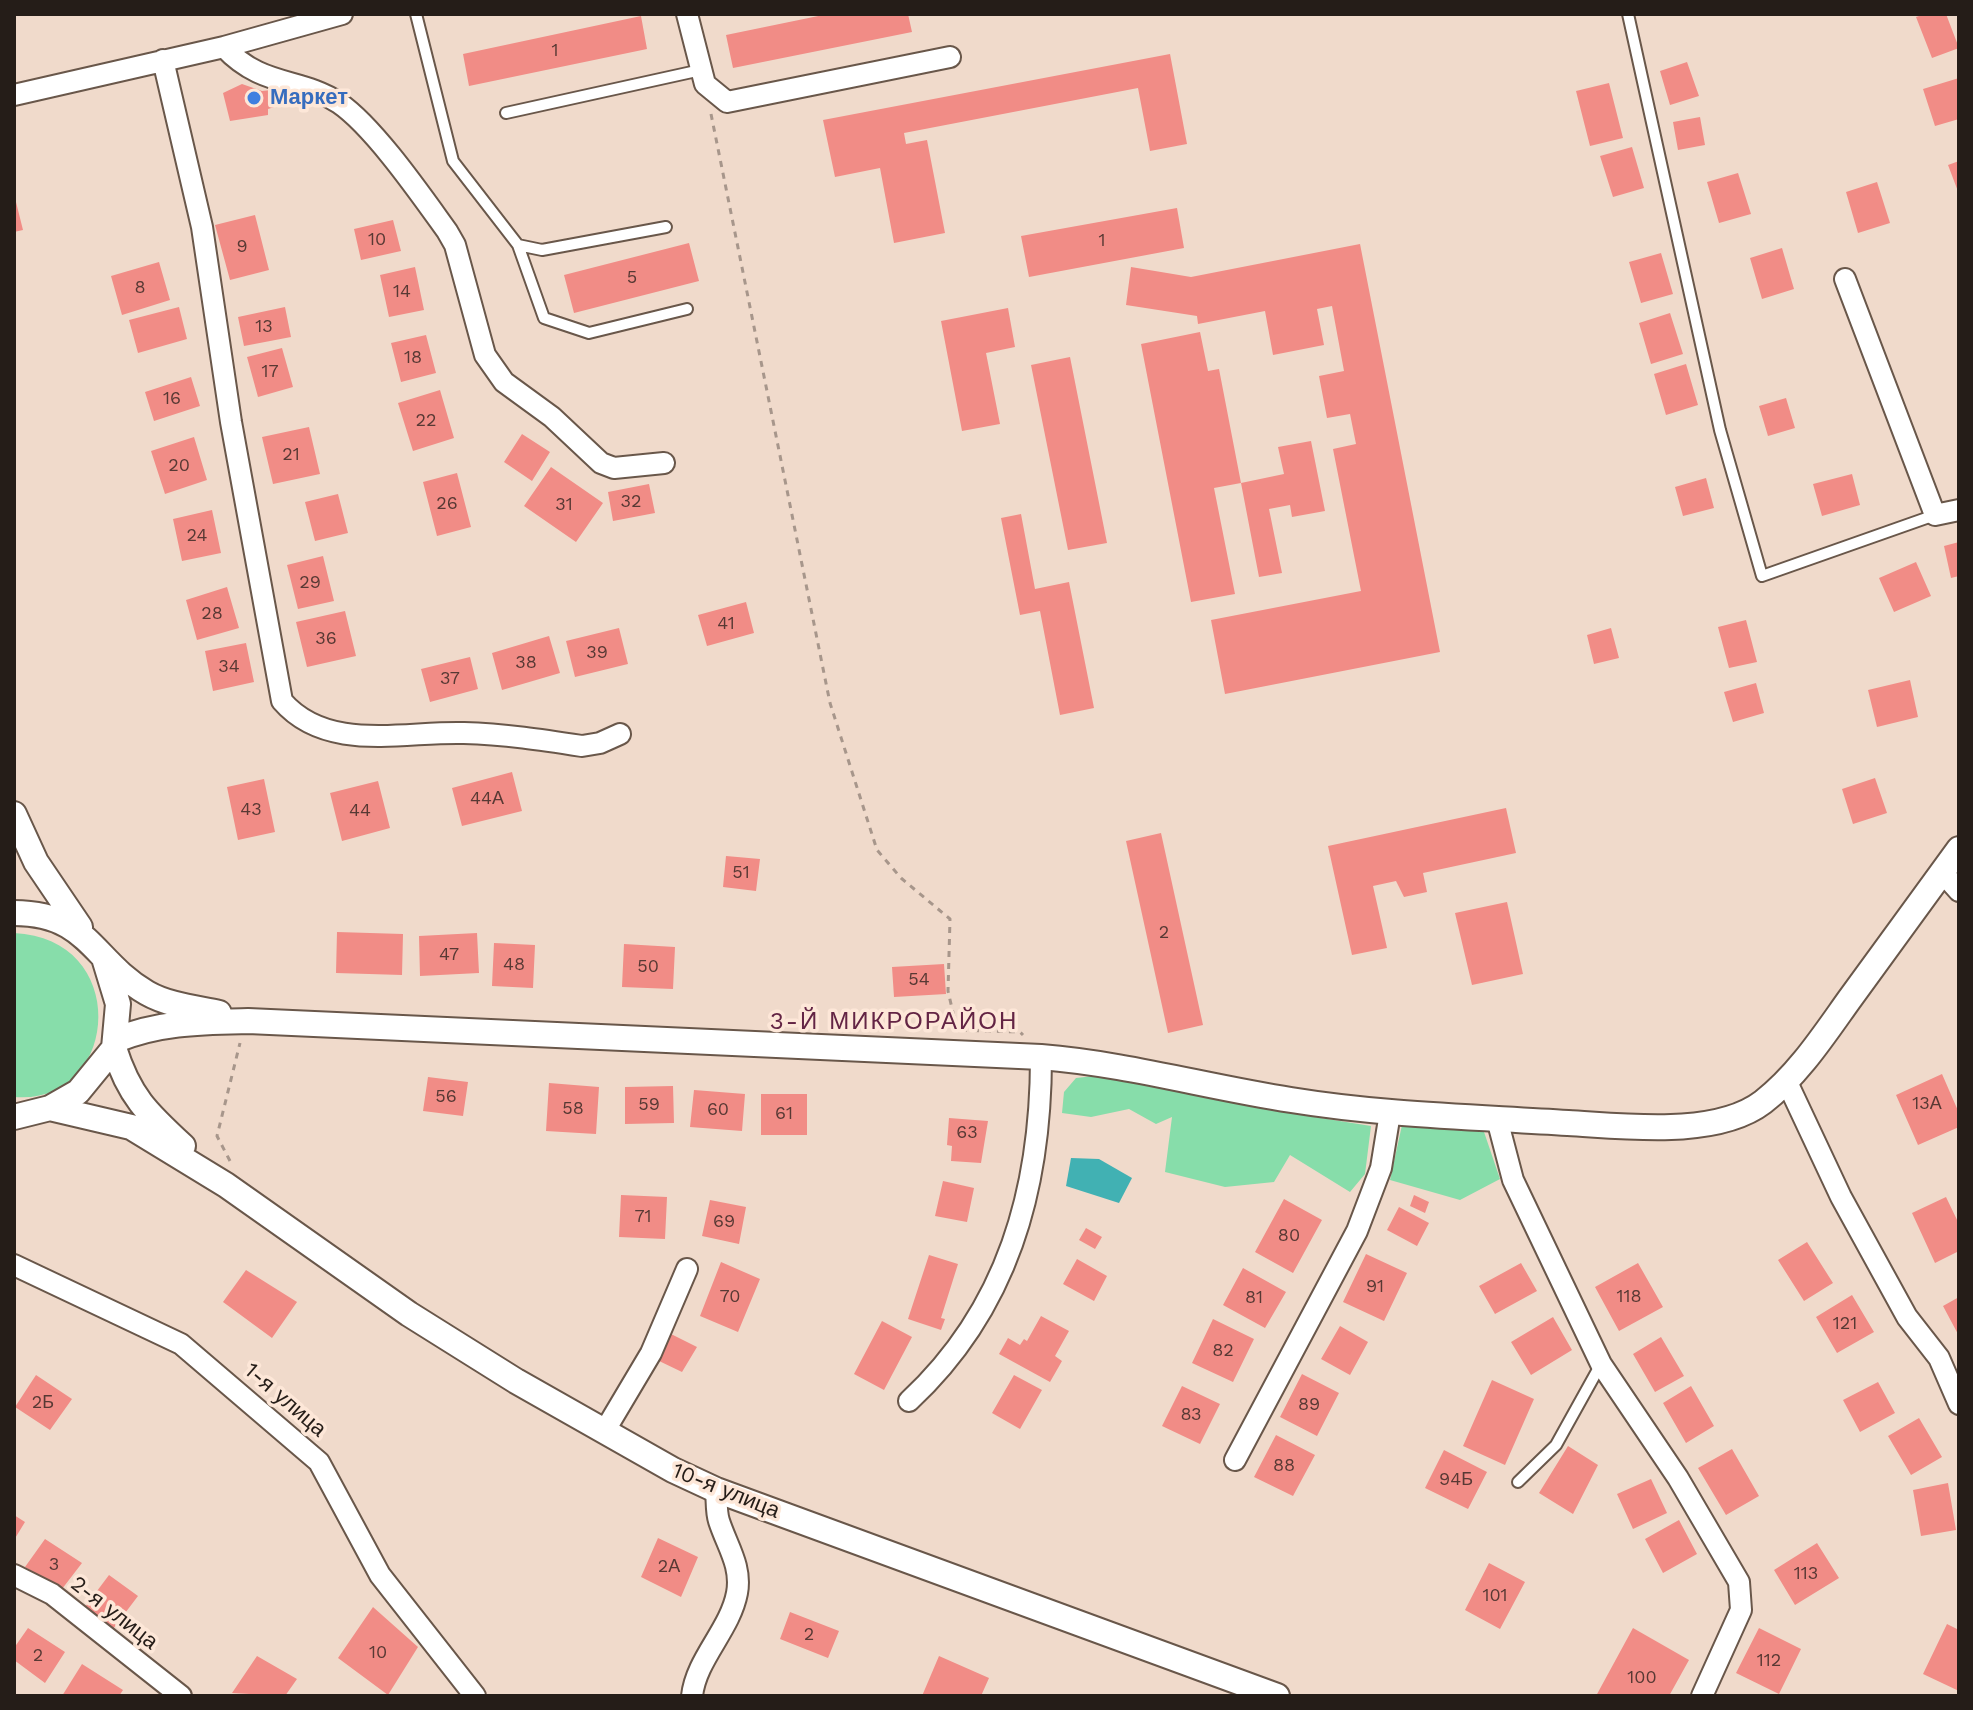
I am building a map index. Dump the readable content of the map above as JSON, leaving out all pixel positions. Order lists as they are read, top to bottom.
{
  "streets": {
    "street": ["1-я улица", "10-я улица", "2-я улица"]
  },
  "districts": ["3-Й МИКРОРАЙОН"],
  "places": ["Маркет"],
  "house_numbers": [
    "1",
    "10",
    "1",
    "9",
    "5",
    "8",
    "14",
    "13",
    "18",
    "17",
    "16",
    "22",
    "21",
    "20",
    "32",
    "26",
    "31",
    "24",
    "29",
    "28",
    "41",
    "36",
    "39",
    "38",
    "34",
    "37",
    "44А",
    "43",
    "44",
    "51",
    "2",
    "47",
    "48",
    "50",
    "54",
    "56",
    "13А",
    "59",
    "58",
    "60",
    "61",
    "63",
    "71",
    "69",
    "80",
    "91",
    "70",
    "118",
    "81",
    "121",
    "82",
    "2Б",
    "89",
    "83",
    "88",
    "94Б",
    "3",
    "2А",
    "113",
    "101",
    "2",
    "10",
    "2",
    "112",
    "100"
  ]
}
